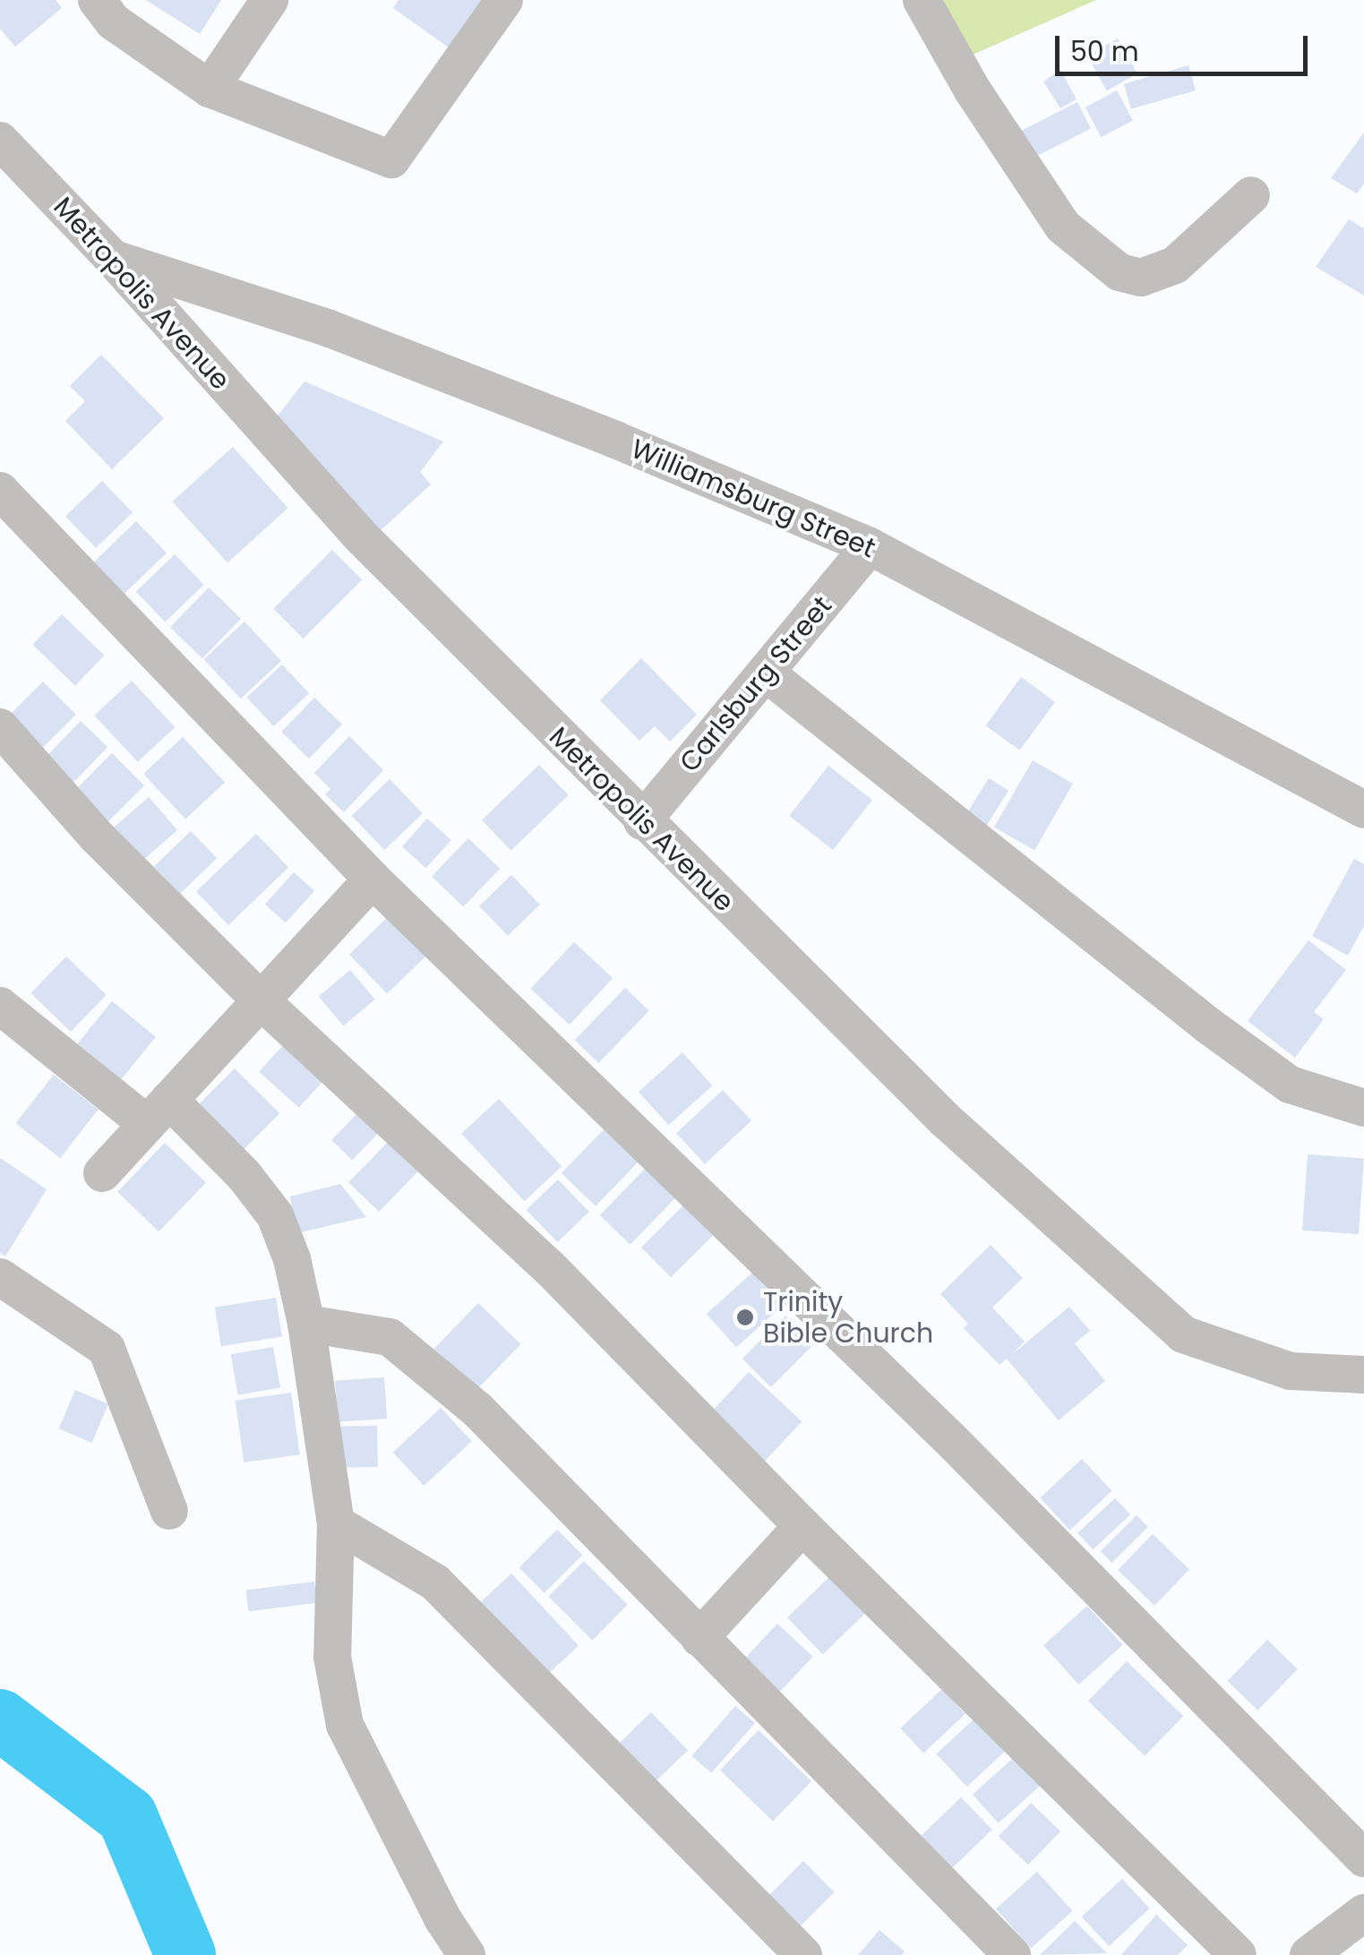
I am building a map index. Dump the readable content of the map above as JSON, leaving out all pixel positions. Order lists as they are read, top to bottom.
{
  "streets": {
    "street": ["Metropolis Avenue", "Williamsburg Street", "Carlsburg Street"]
  },
  "crossings": [
    ["Metropolis Avenue", "Williamsburg Street"],
    ["Metropolis Avenue", "Carlsburg Street"],
    ["Williamsburg Street", "Carlsburg Street"]
  ],
  "places": ["Trinity Bible Church"],
  "scale_bar": "50 m"
}
